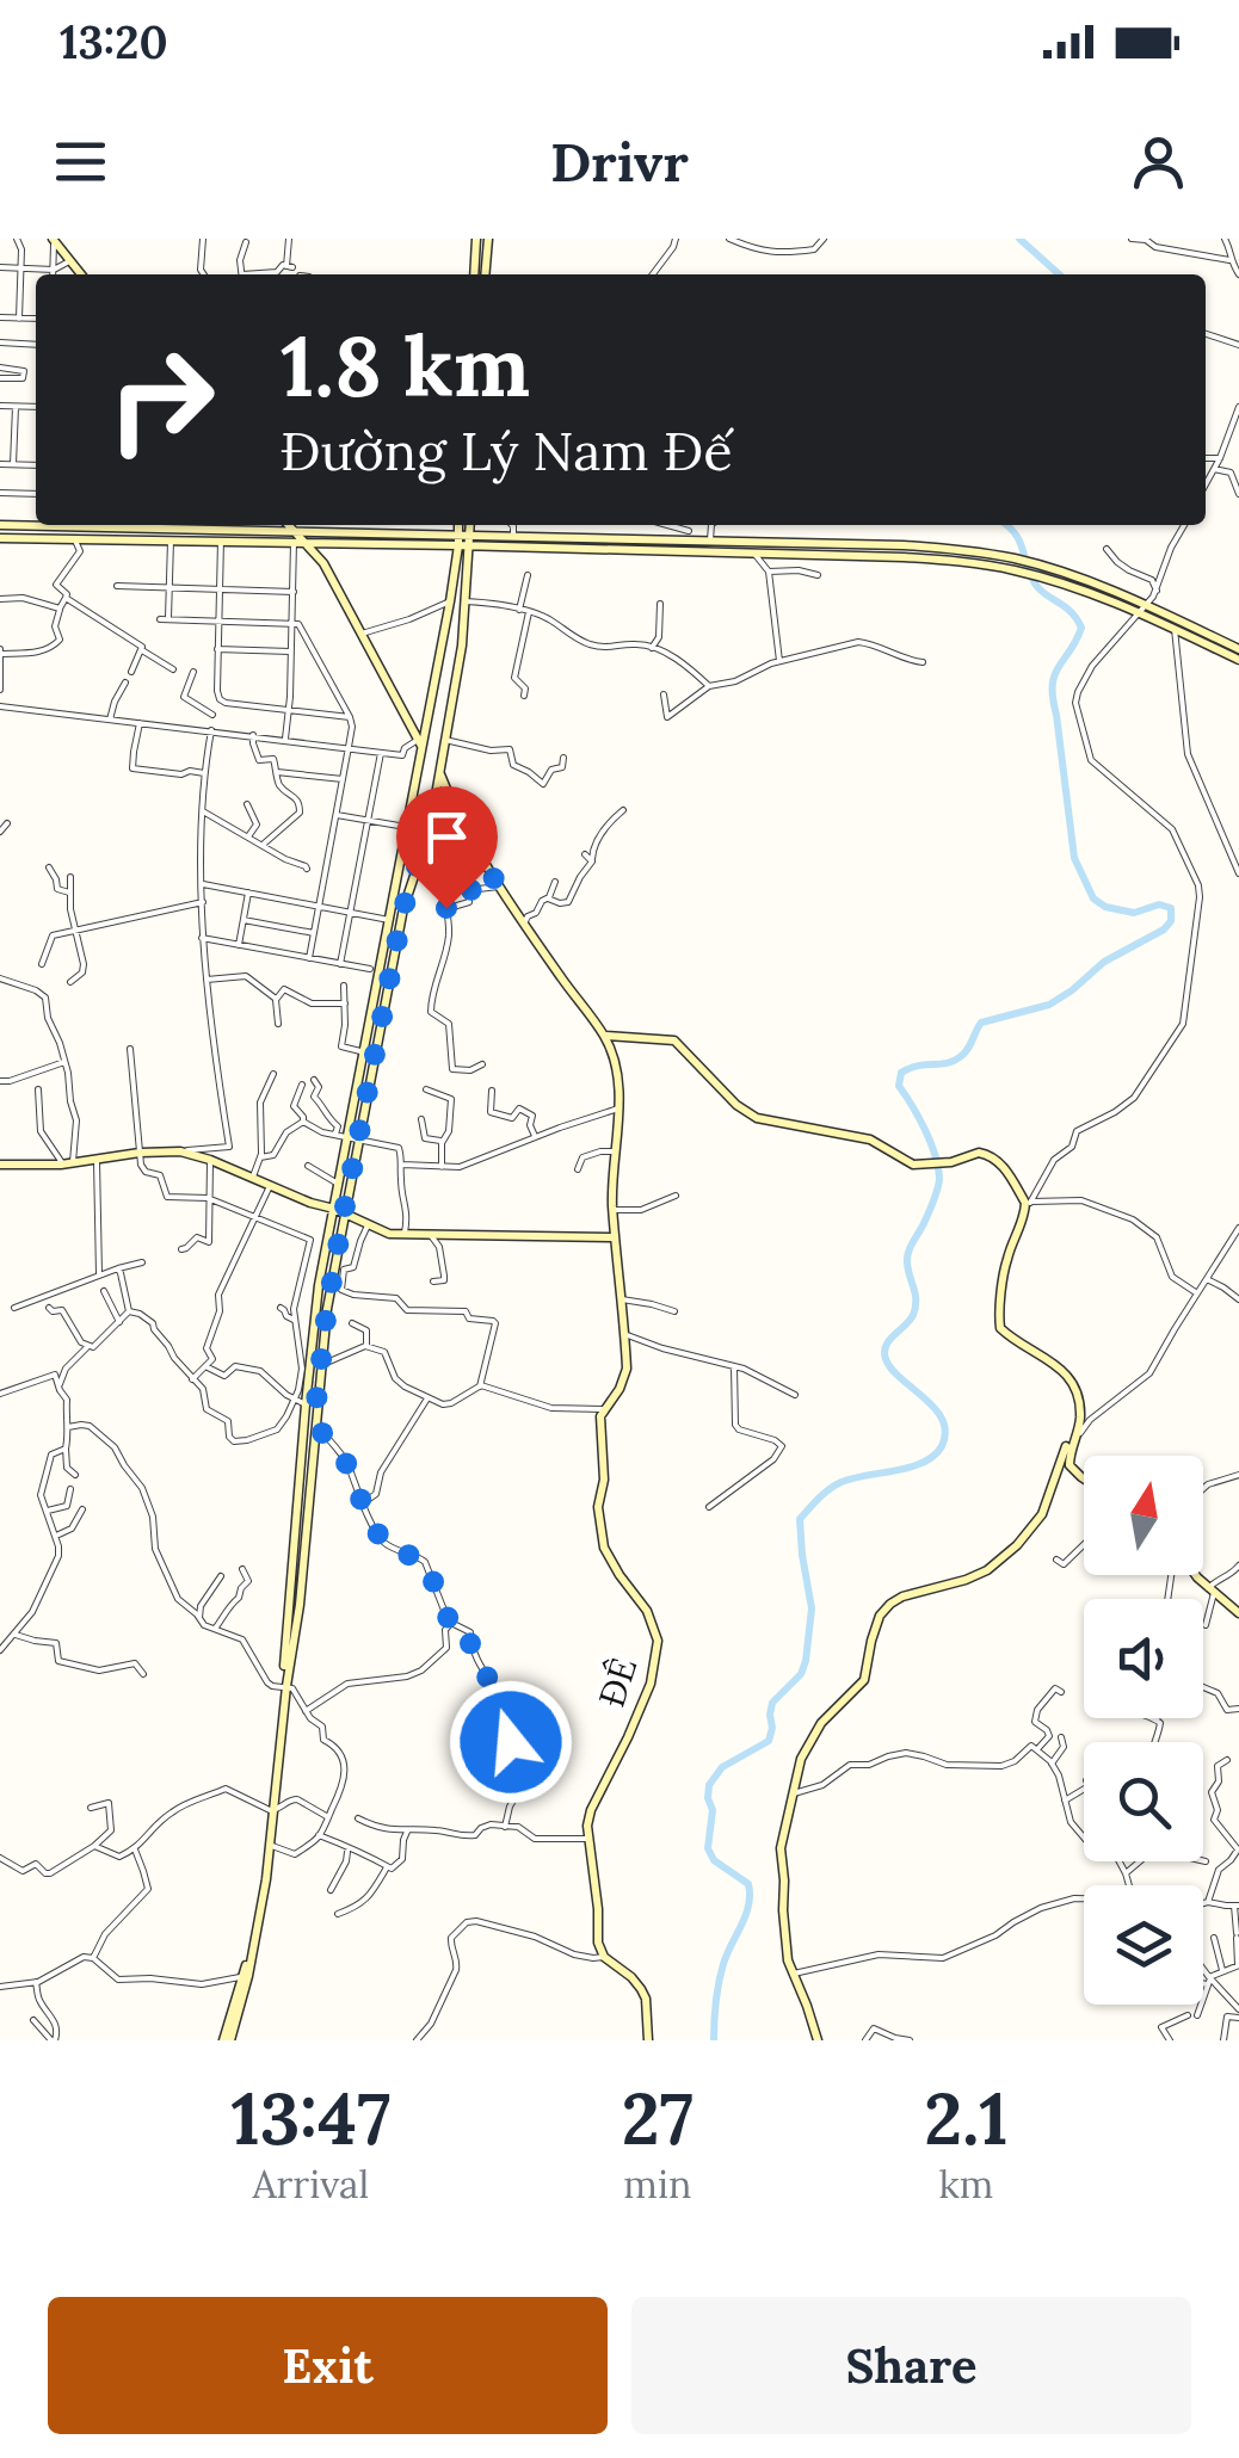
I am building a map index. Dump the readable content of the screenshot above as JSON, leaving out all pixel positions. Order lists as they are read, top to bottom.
{
  "streets": {
    "main road": ["ĐÊ"]
  },
  "north": "top",
  "page": {
    "status": "13:20",
    "header": "Drivr",
    "turn": ["1.8 km", "Đường Lý Nam Đế"],
    "eta": [
      "13:47",
      "Arrival",
      "27",
      "min",
      "2.1",
      "km"
    ],
    "buttons": ["Exit", "Share"]
  }
}
